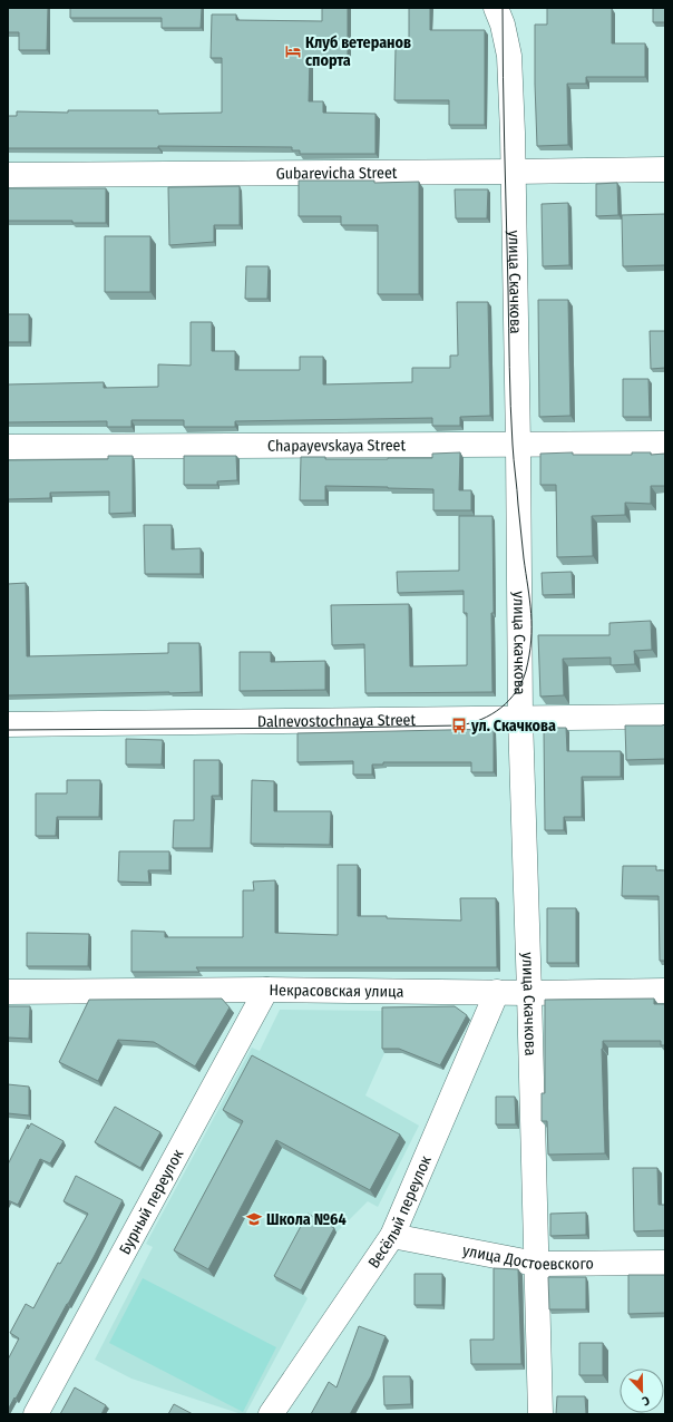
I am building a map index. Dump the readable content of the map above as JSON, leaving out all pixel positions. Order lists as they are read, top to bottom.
{
  "streets": {
    "street": [
      "Gubarevicha Street",
      "улица Скачкова",
      "Chapayevskaya Street",
      "Dalnevostochnaya Street",
      "Некрасовская улица",
      "Бурный переулок",
      "Весёлый переулок",
      "улица Достоевского"
    ]
  },
  "crossings": [
    ["Gubarevicha Street", "улица Скачкова"],
    ["улица Скачкова", "Chapayevskaya Street"],
    ["улица Скачкова", "Dalnevostochnaya Street"],
    ["улица Скачкова", "Некрасовская улица"],
    ["улица Скачкова", "улица Достоевского"],
    ["Некрасовская улица", "Бурный переулок"],
    ["Некрасовская улица", "Весёлый переулок"],
    ["Весёлый переулок", "улица Достоевского"]
  ],
  "places": {
    "hotel": ["Клуб ветеранов спорта"],
    "bus stop": ["ул. Скачкова"],
    "school or university": ["Школа №64"]
  },
  "north": "bottom"
}
